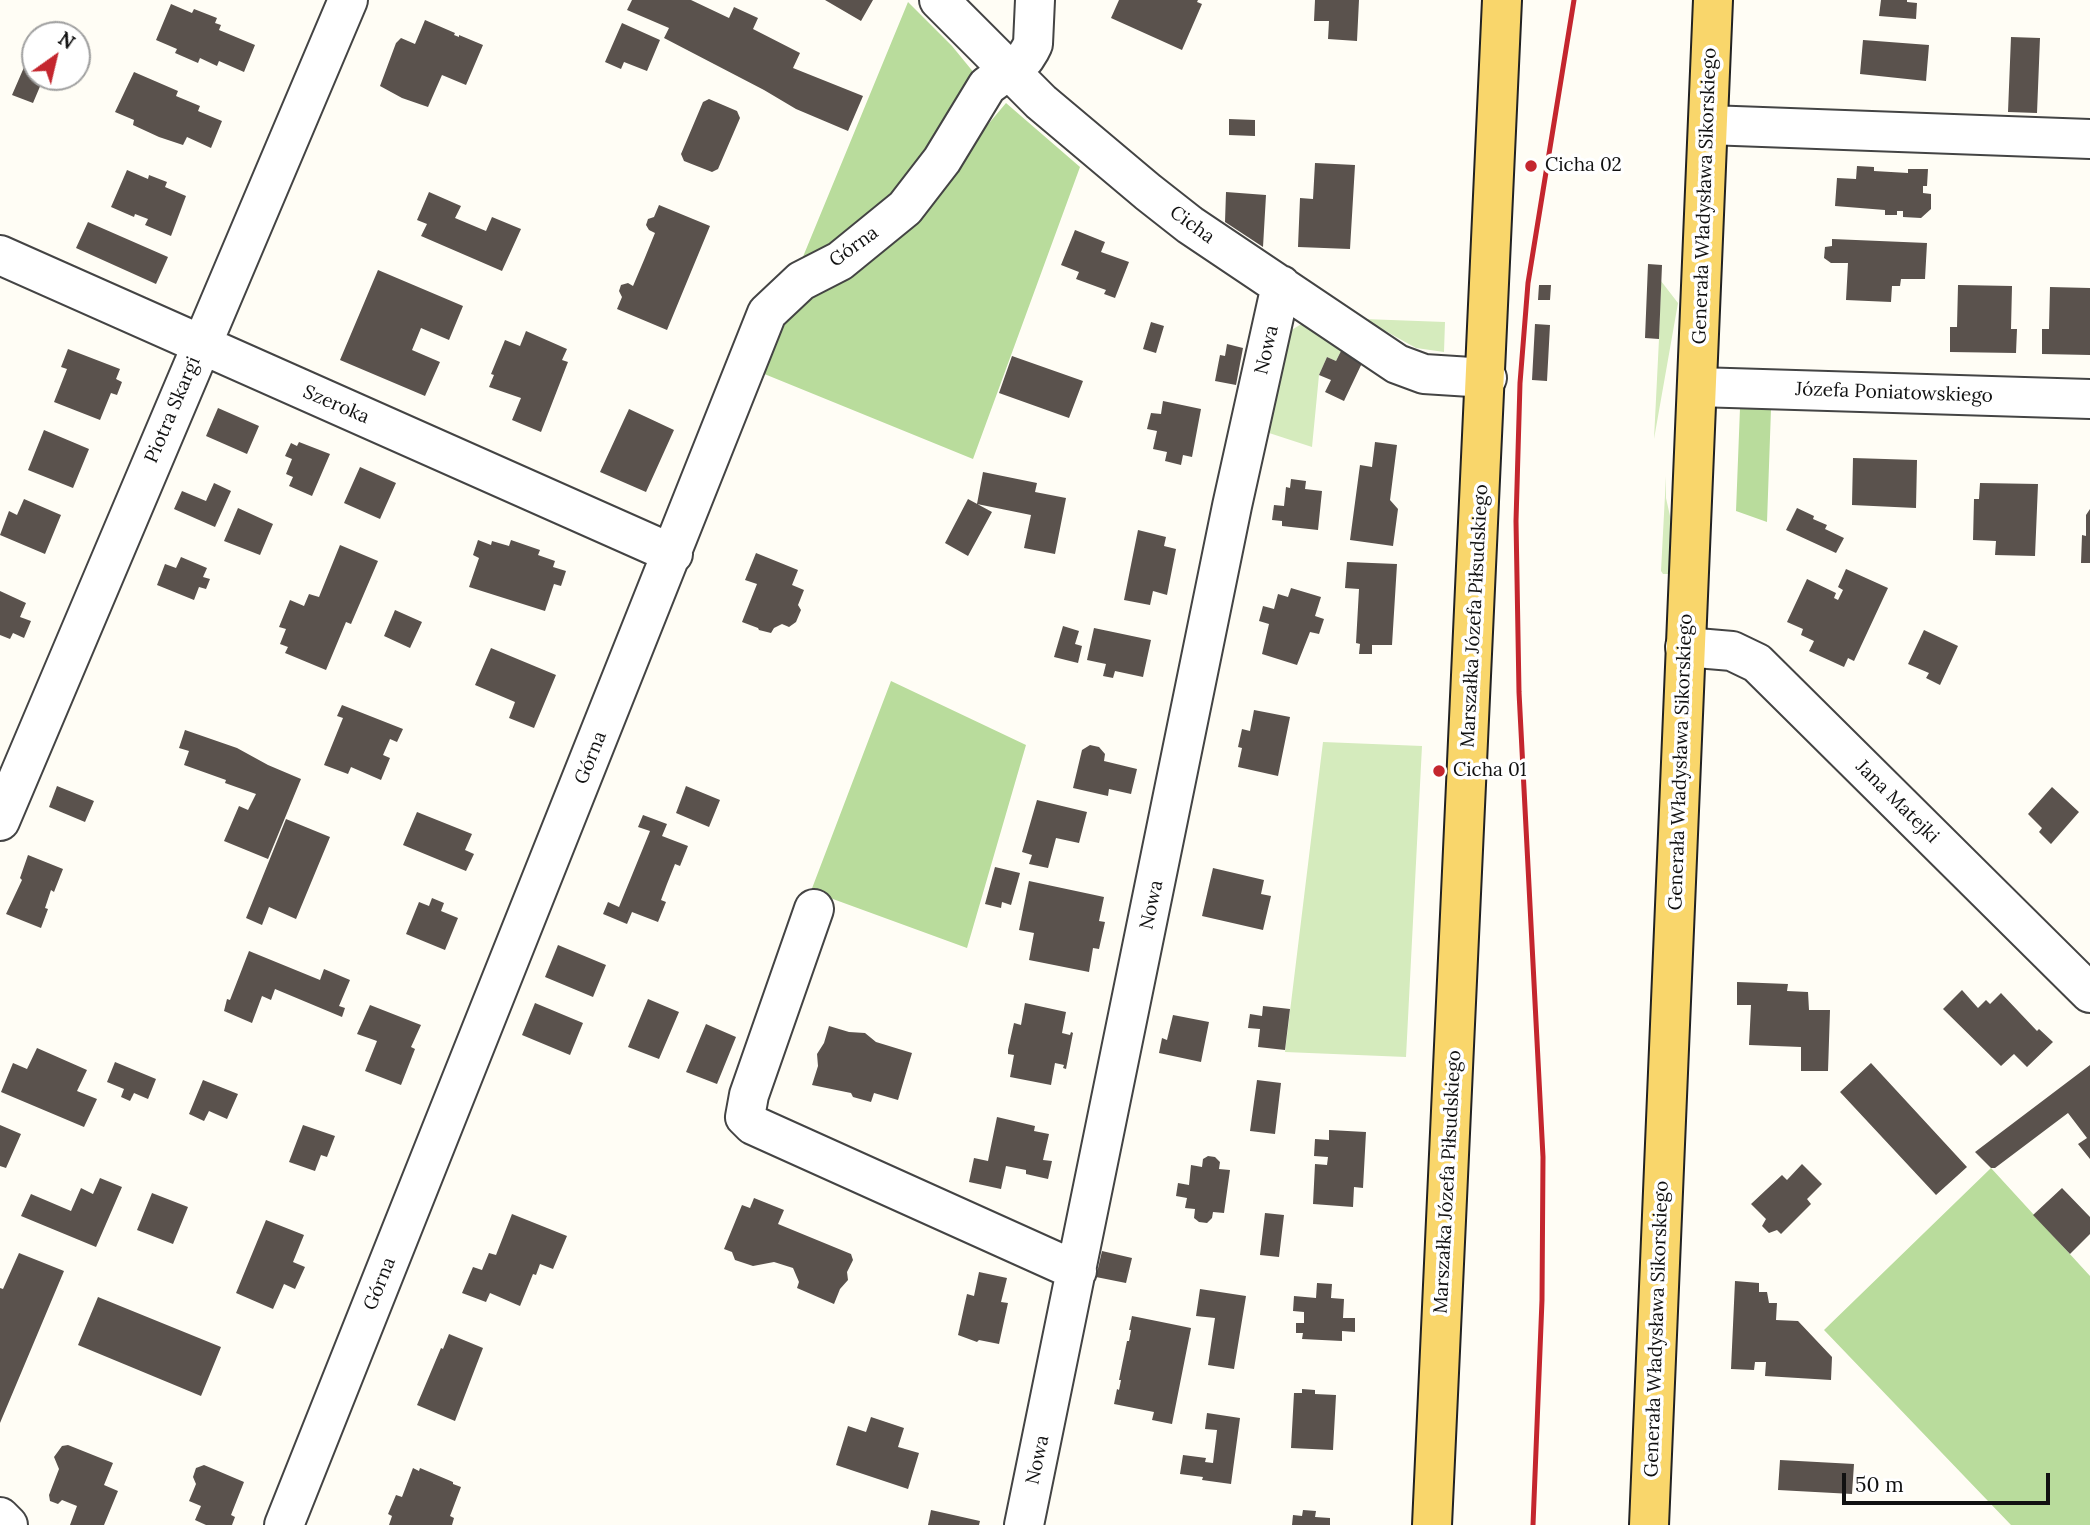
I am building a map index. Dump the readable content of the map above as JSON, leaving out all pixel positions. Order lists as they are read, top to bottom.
{
  "streets": {
    "main road": ["Generała Władysława Sikorskiego", "Marszałka Józefa Piłsudskiego"],
    "street": [
      "Cicha",
      "Górna",
      "Nowa",
      "Józefa Poniatowskiego",
      "Szeroka",
      "Piotra Skargi",
      "Jana Matejki"
    ]
  },
  "crossings": [
    ["Generała Władysława Sikorskiego", "Józefa Poniatowskiego"],
    ["Generała Władysława Sikorskiego", "Jana Matejki"],
    ["Cicha", "Górna"],
    ["Cicha", "Nowa"],
    ["Cicha", "Marszałka Józefa Piłsudskiego"],
    ["Górna", "Szeroka"],
    ["Szeroka", "Piotra Skargi"]
  ],
  "places": ["Cicha 02", "Cicha 01"],
  "scale_bar": "50 m",
  "north": "top right"
}
